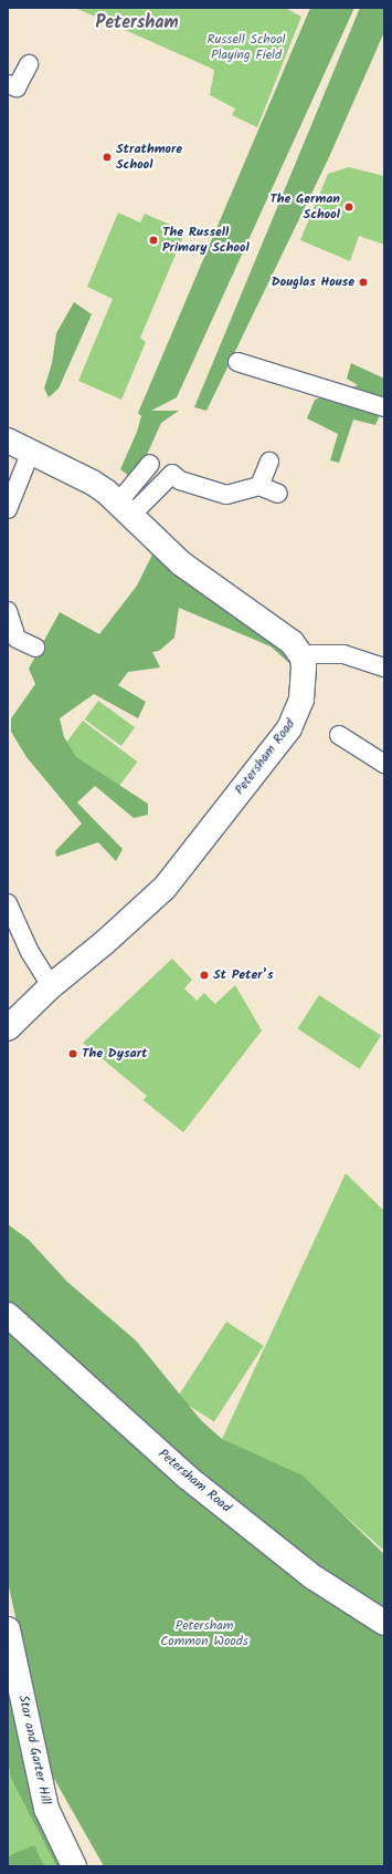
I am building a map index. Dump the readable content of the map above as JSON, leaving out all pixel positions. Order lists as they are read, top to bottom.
{
  "streets": {
    "main road": ["Petersham Road", "Star and Garter Hill"]
  },
  "districts": ["Petersham"],
  "parks": ["Russell School Playing Field", "Petersham Common Woods"],
  "places": [
    "Strathmore School",
    "The German School",
    "The Russell Primary School",
    "Douglas House",
    "St Peter’s",
    "The Dysart"
  ]
}
